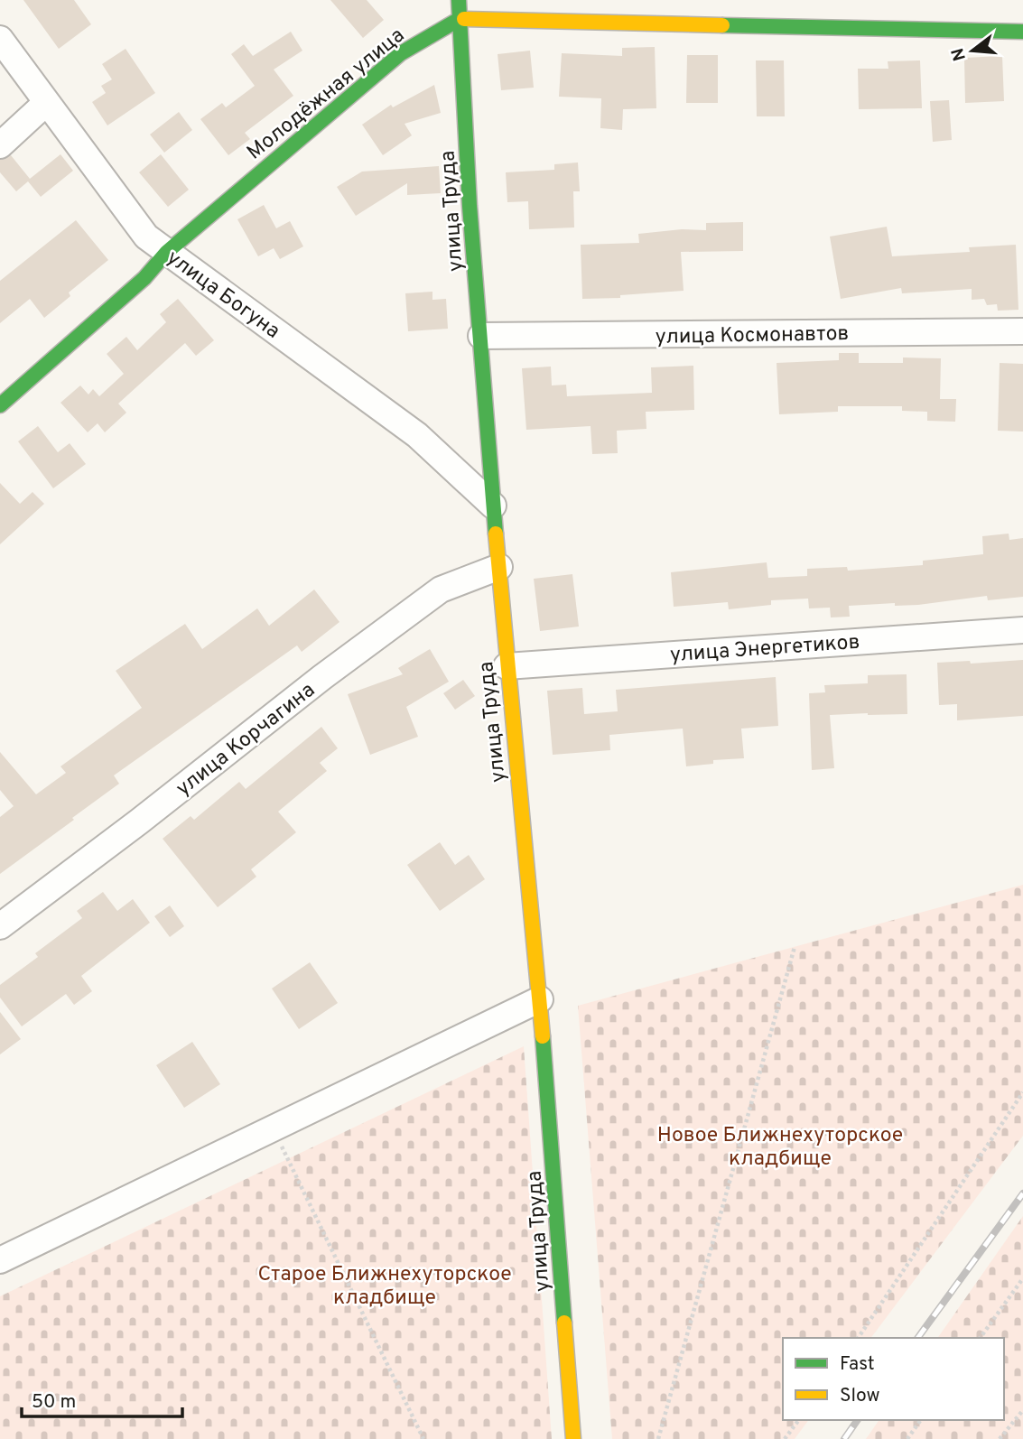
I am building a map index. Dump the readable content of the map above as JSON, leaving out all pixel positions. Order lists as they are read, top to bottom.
{
  "streets": {
    "street": [
      "Молодёжная улица",
      "улица Труда",
      "улица Богуна",
      "улица Космонавтов",
      "улица Энергетиков",
      "улица Корчагина"
    ]
  },
  "crossings": [
    ["Молодёжная улица", "улица Труда"],
    ["Молодёжная улица", "улица Богуна"],
    ["улица Труда", "улица Богуна"],
    ["улица Труда", "улица Космонавтов"],
    ["улица Труда", "улица Энергетиков"],
    ["улица Труда", "улица Корчагина"]
  ],
  "parks": ["Новое Ближнехуторское кладбище", "Старое Ближнехуторское кладбище"],
  "legend": ["Fast", "Slow"],
  "scale_bar": "50 m",
  "north": "left"
}
